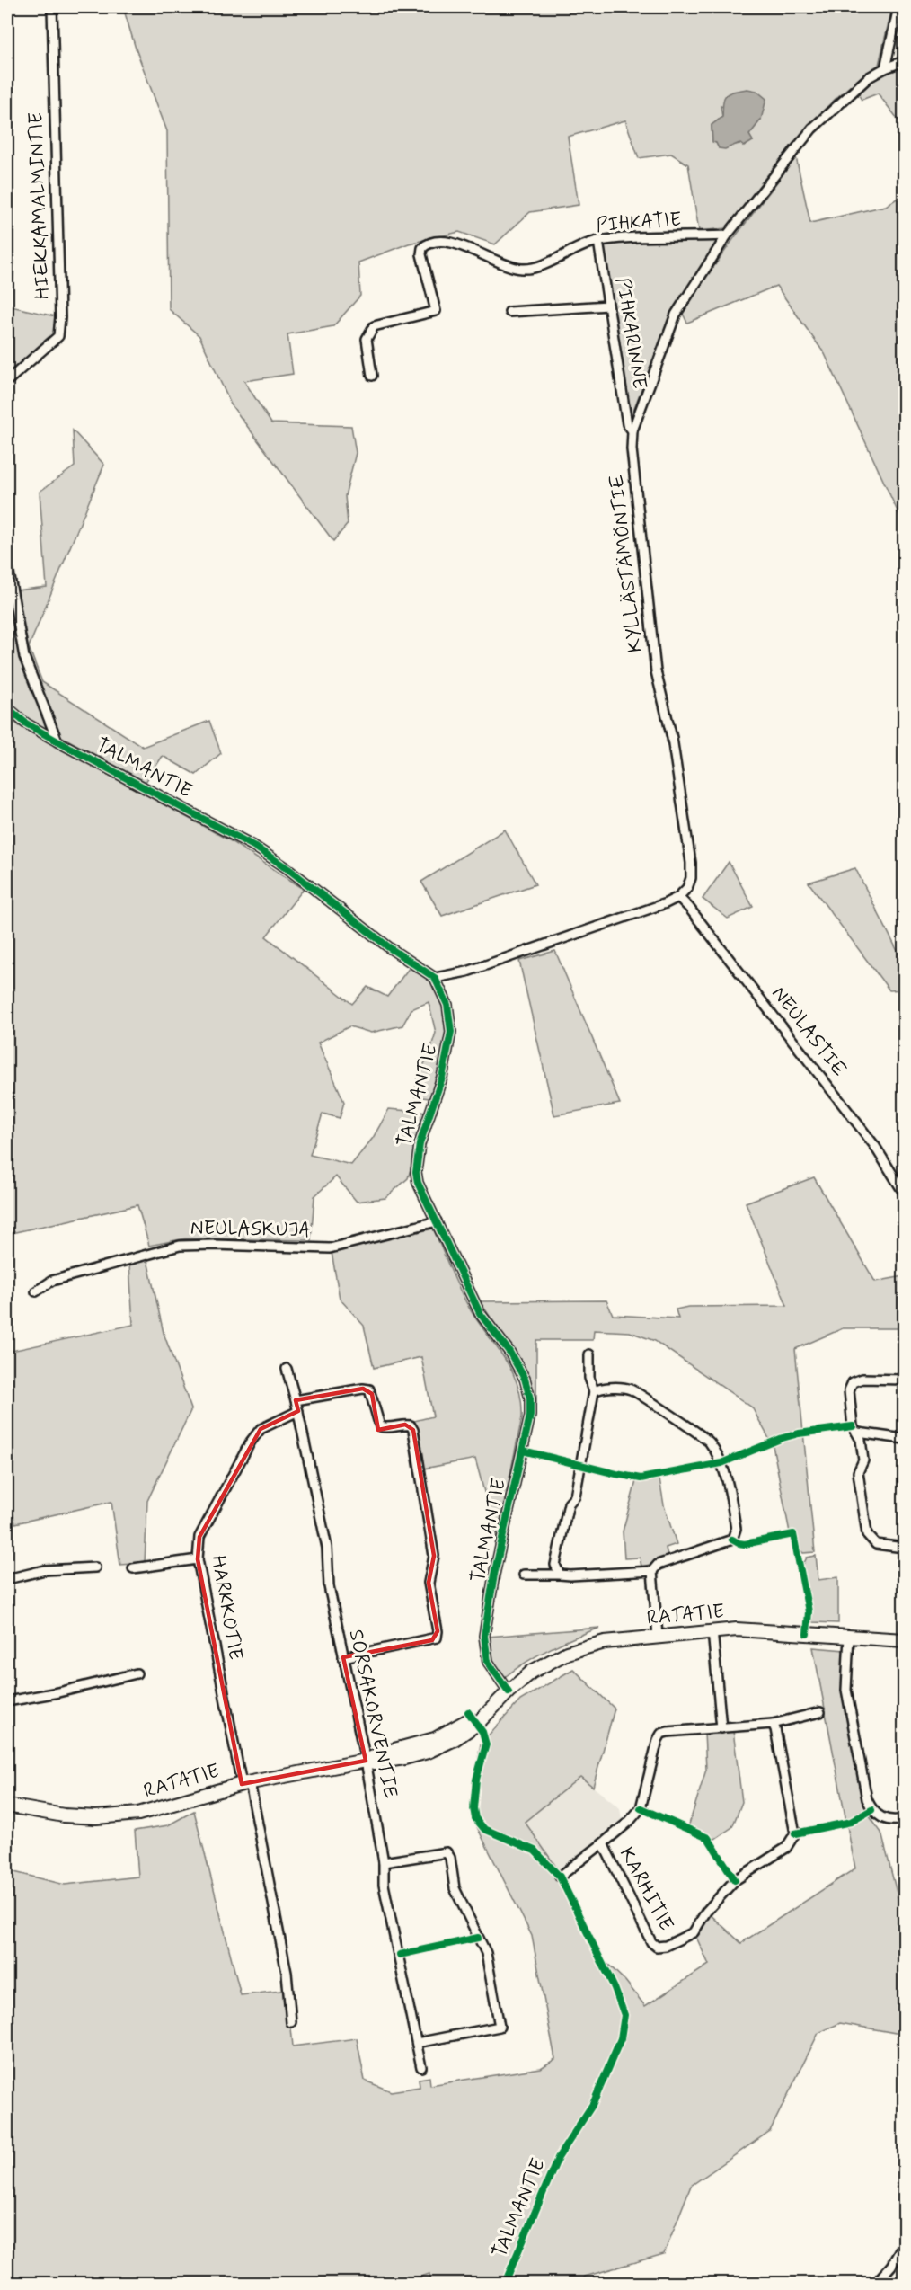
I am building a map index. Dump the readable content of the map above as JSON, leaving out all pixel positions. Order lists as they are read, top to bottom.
{
  "streets": {
    "street": [
      "HIEKKAMALMINTIE",
      "PIHKATIE",
      "PIHKARINNE",
      "KYLLÄSTÄMÖNTIE",
      "TALMANTIE",
      "NEULASTIE",
      "NEULASKUJA",
      "HARKKOTIE",
      "RATATIE",
      "SORSAKORVENTIE",
      "KARHITIE"
    ]
  },
  "crossings": [
    ["PIHKATIE", "PIHKARINNE"],
    ["PIHKATIE", "KYLLÄSTÄMÖNTIE"],
    ["PIHKARINNE", "KYLLÄSTÄMÖNTIE"],
    ["KYLLÄSTÄMÖNTIE", "NEULASTIE"],
    ["TALMANTIE", "NEULASKUJA"],
    ["TALMANTIE", "RATATIE"],
    ["HARKKOTIE", "RATATIE"],
    ["HARKKOTIE", "SORSAKORVENTIE"],
    ["RATATIE", "SORSAKORVENTIE"]
  ]
}
